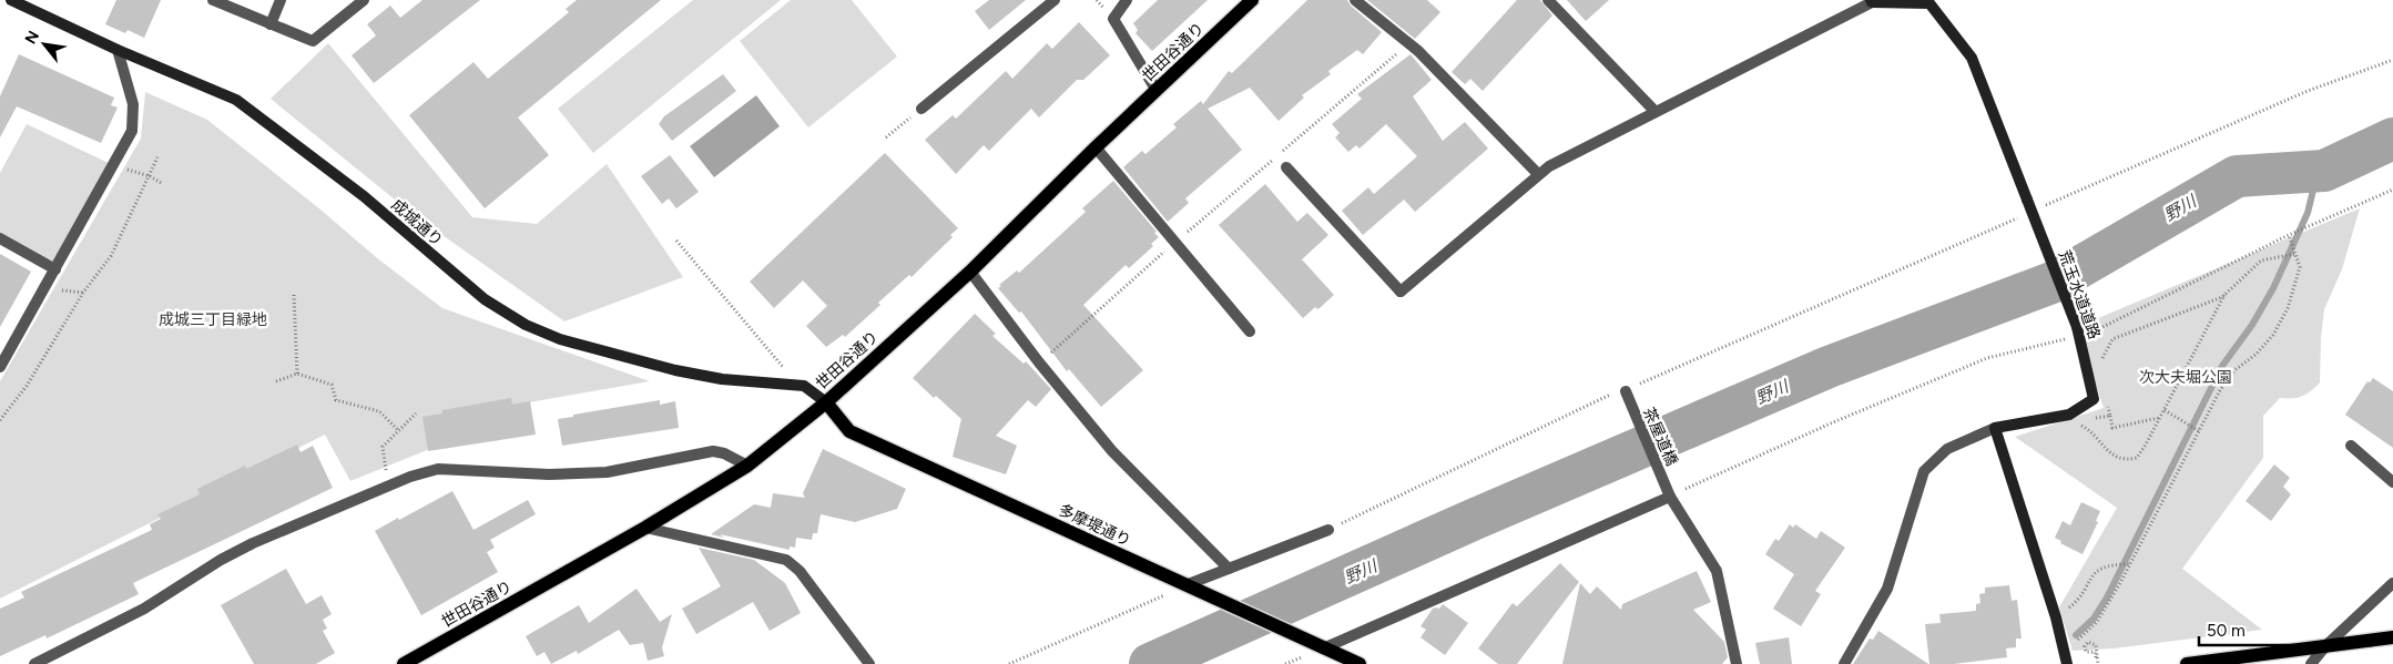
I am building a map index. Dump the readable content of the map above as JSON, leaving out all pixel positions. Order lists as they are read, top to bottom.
{
  "streets": {
    "main road": ["世田谷通り", "多摩堤通り"],
    "street": ["成城通り", "荒玉水道道路", "茶屋道橋"]
  },
  "crossings": [
    ["世田谷通り", "成城通り"],
    ["世田谷通り", "多摩堤通り"],
    ["成城通り", "多摩堤通り"]
  ],
  "water": ["野川"],
  "parks": ["成城三丁目緑地", "次大夫堀公園"],
  "scale_bar": "50 m",
  "north": "top left"
}
